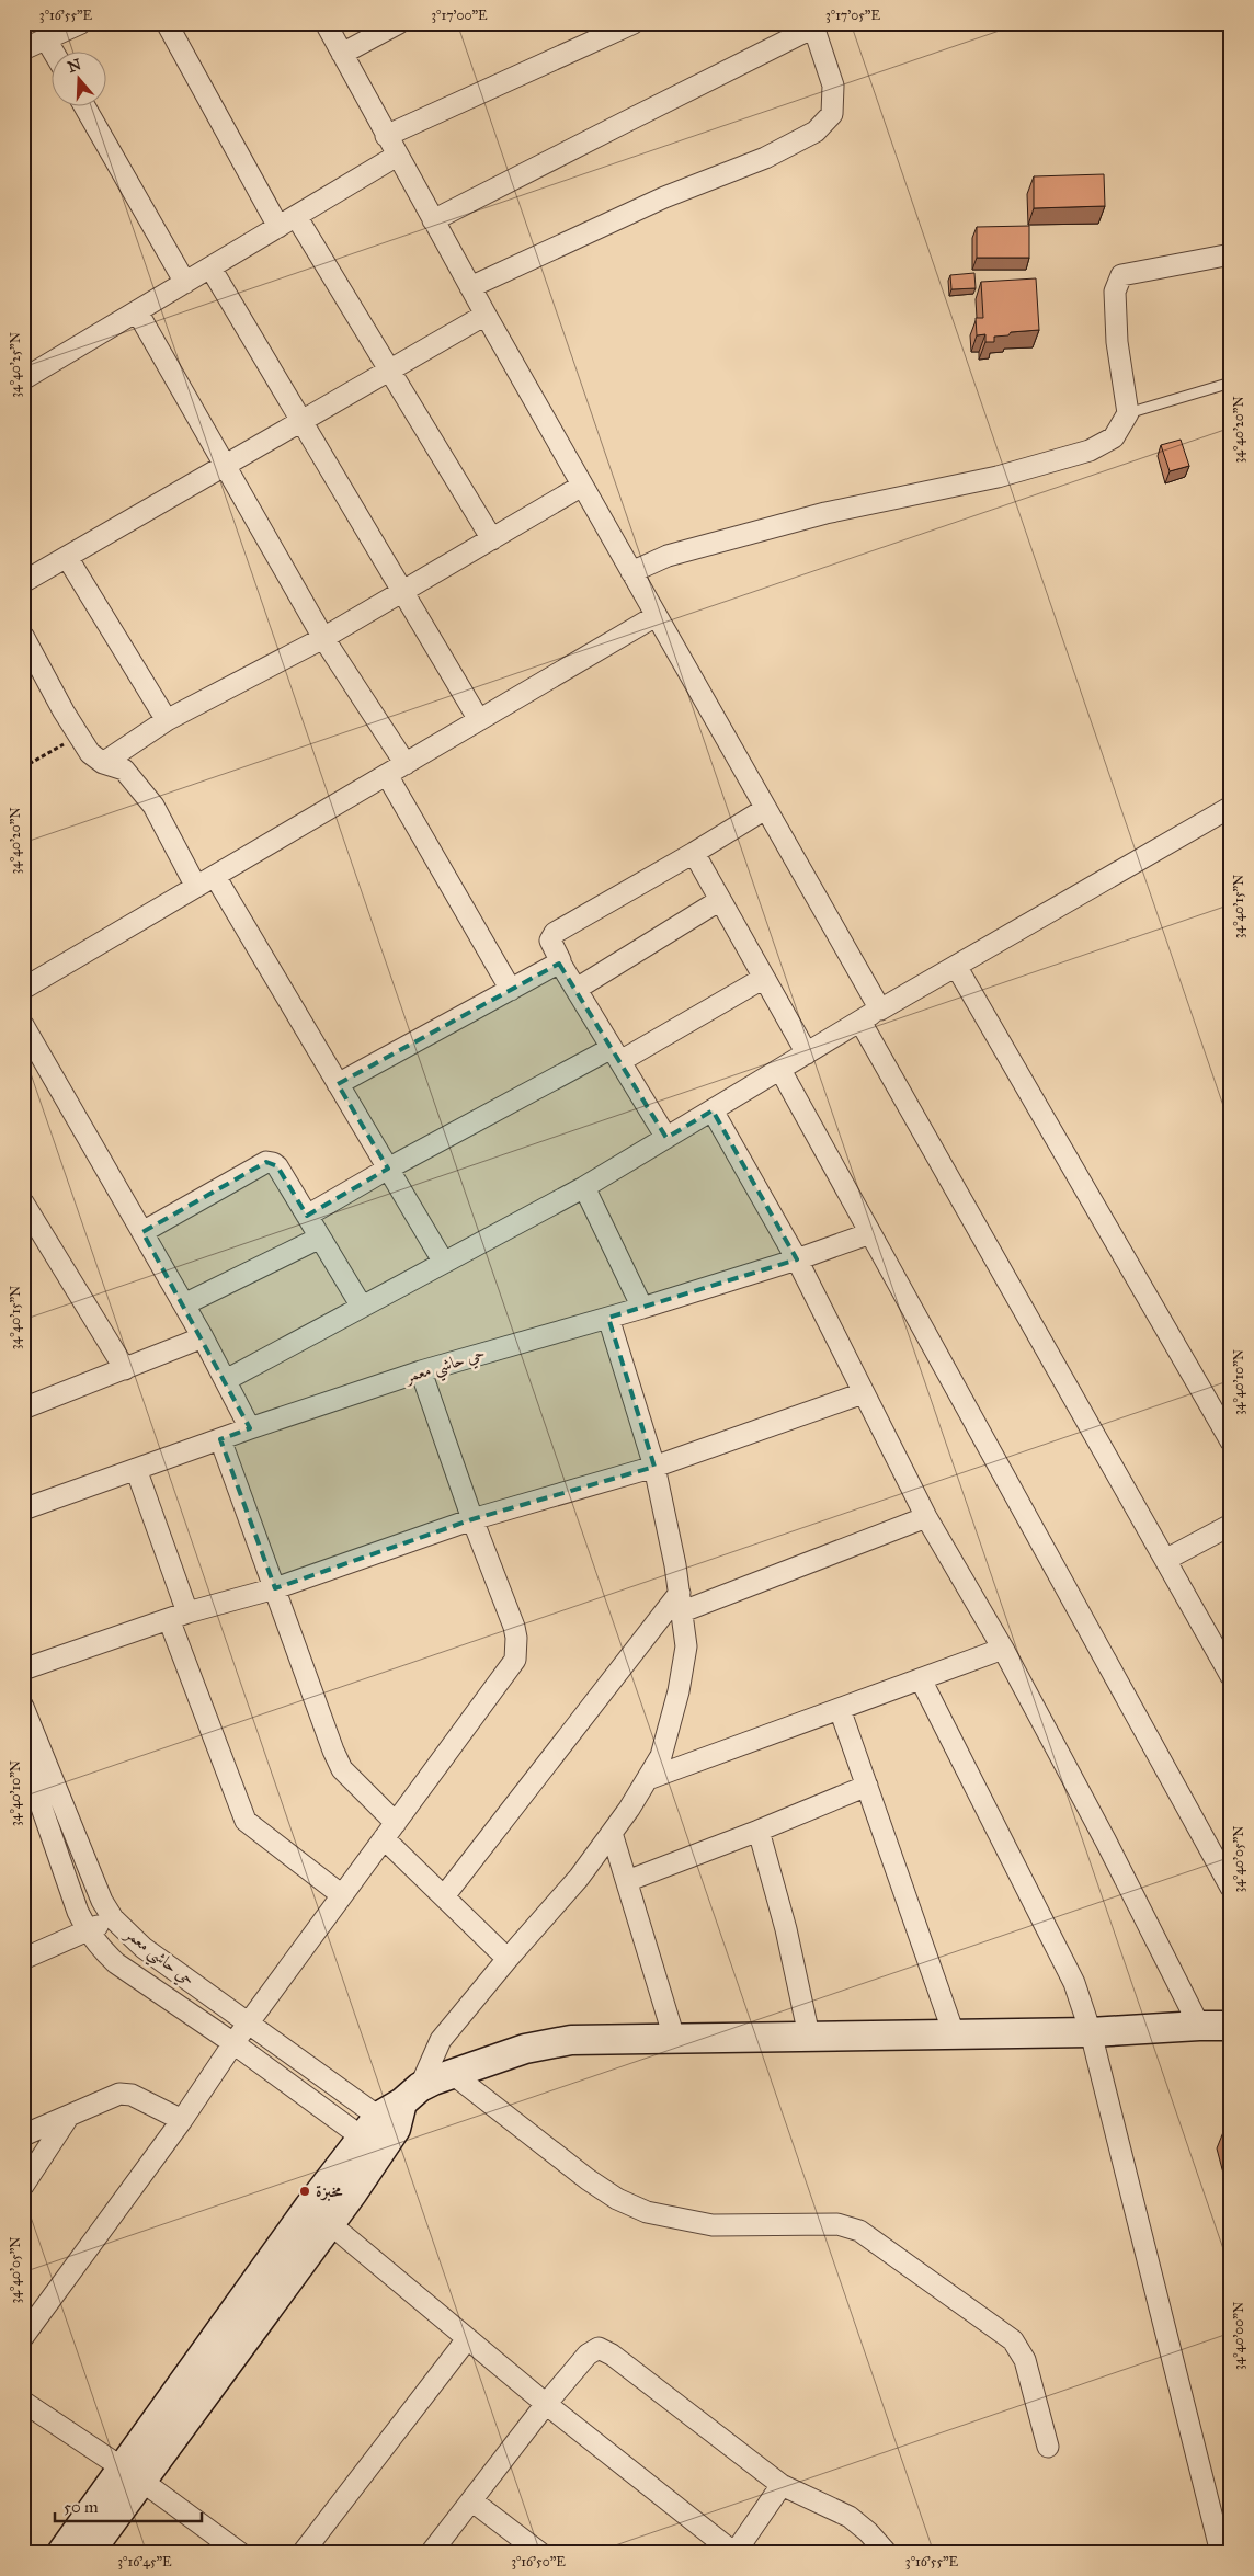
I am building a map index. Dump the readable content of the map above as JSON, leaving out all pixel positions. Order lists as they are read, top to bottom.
{
  "streets": {
    "street": ["حي حاشي معمر"]
  },
  "places": ["مخبزة"],
  "scale_bar": "50 m",
  "north": "top",
  "coordinates": [
    "3°16'55\"E",
    "3°17'00\"E",
    "3°17'05\"E",
    "34°40'25\"N",
    "34°40'20\"N",
    "34°40'15\"N",
    "34°40'10\"N",
    "34°40'05\"N",
    "34°40'00\"N",
    "3°16'45\"E",
    "3°16'50\"E"
  ]
}
